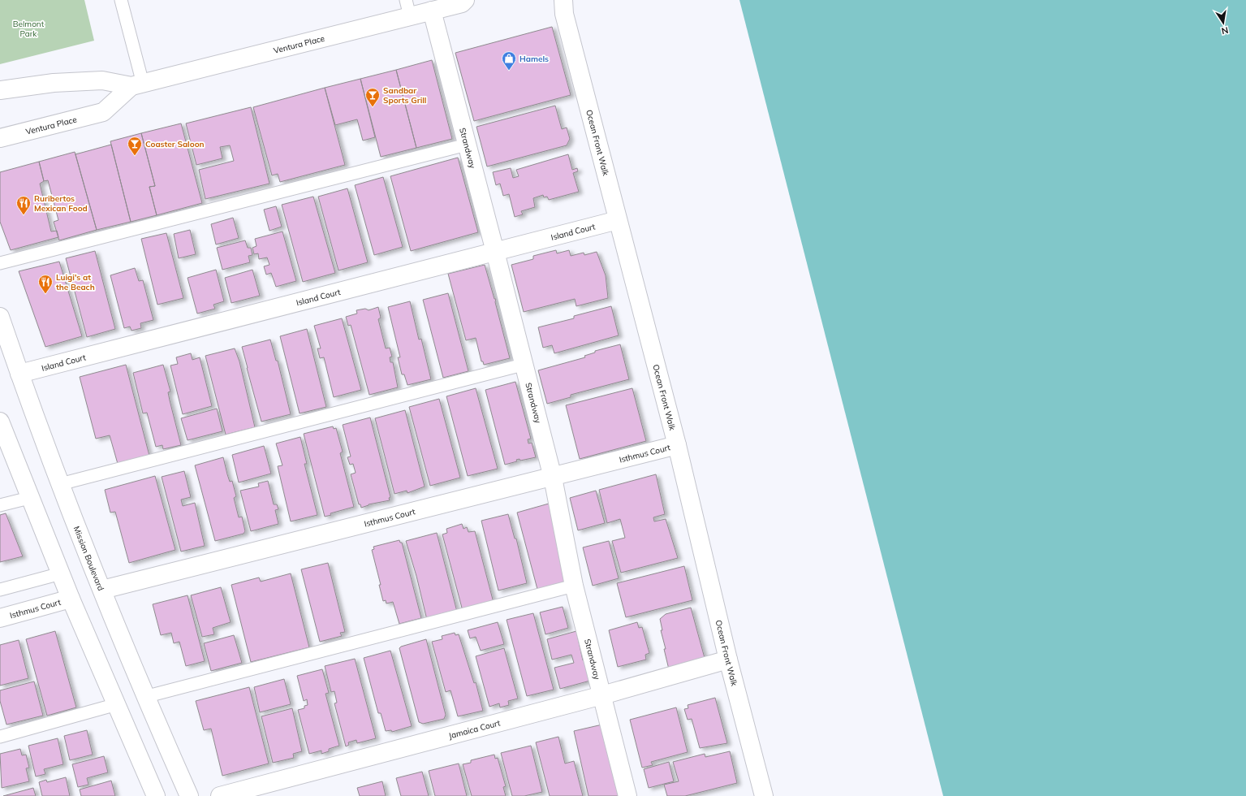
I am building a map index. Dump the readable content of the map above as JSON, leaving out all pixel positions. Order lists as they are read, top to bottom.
{
  "streets": {
    "street": [
      "Ventura Place",
      "Ocean Front Walk",
      "Strandway",
      "Island Court",
      "Isthmus Court",
      "Mission Boulevard",
      "Jamaica Court"
    ]
  },
  "crossings": [
    ["Ventura Place", "Strandway"],
    ["Ocean Front Walk", "Island Court"],
    ["Ocean Front Walk", "Isthmus Court"],
    ["Ocean Front Walk", "Jamaica Court"],
    ["Strandway", "Island Court"],
    ["Strandway", "Isthmus Court"],
    ["Strandway", "Jamaica Court"],
    ["Island Court", "Mission Boulevard"],
    ["Isthmus Court", "Mission Boulevard"]
  ],
  "parks": ["Belmont Park"],
  "places": {
    "shop": ["Hamels"],
    "bar": ["Sandbar Sports Grill", "Coaster Saloon"],
    "restaurant": ["Ruribertos Mexican Food", "Luigi's at the Beach"]
  },
  "north": "bottom"
}
